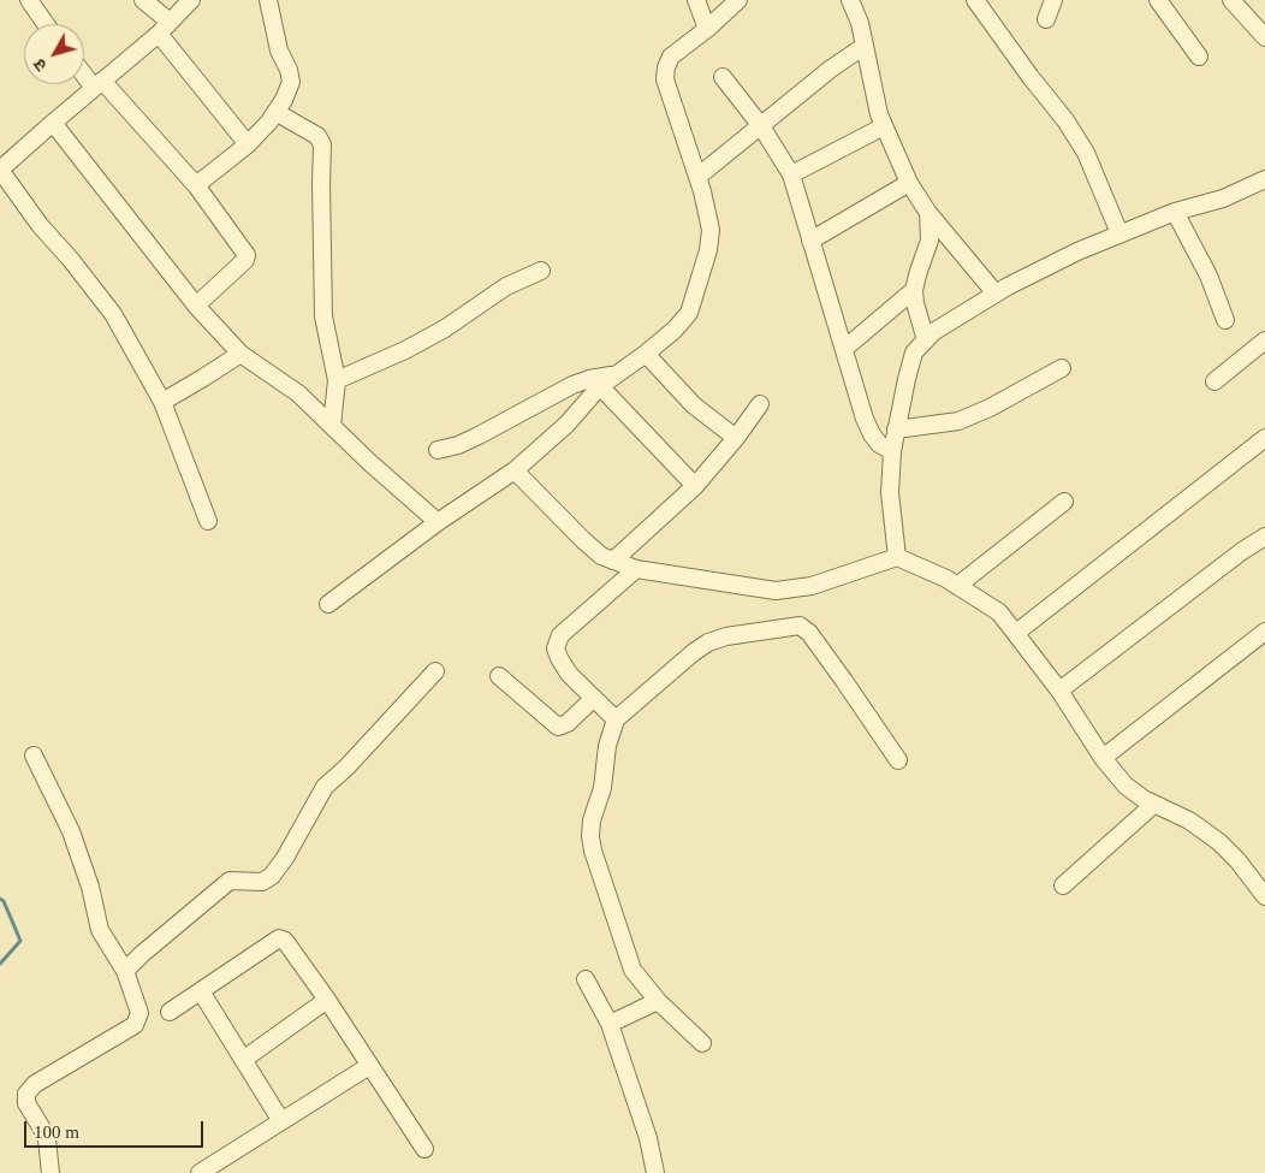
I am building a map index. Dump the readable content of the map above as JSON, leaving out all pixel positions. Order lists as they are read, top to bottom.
{
  "scale_bar": "100 m",
  "north": "bottom left"
}
